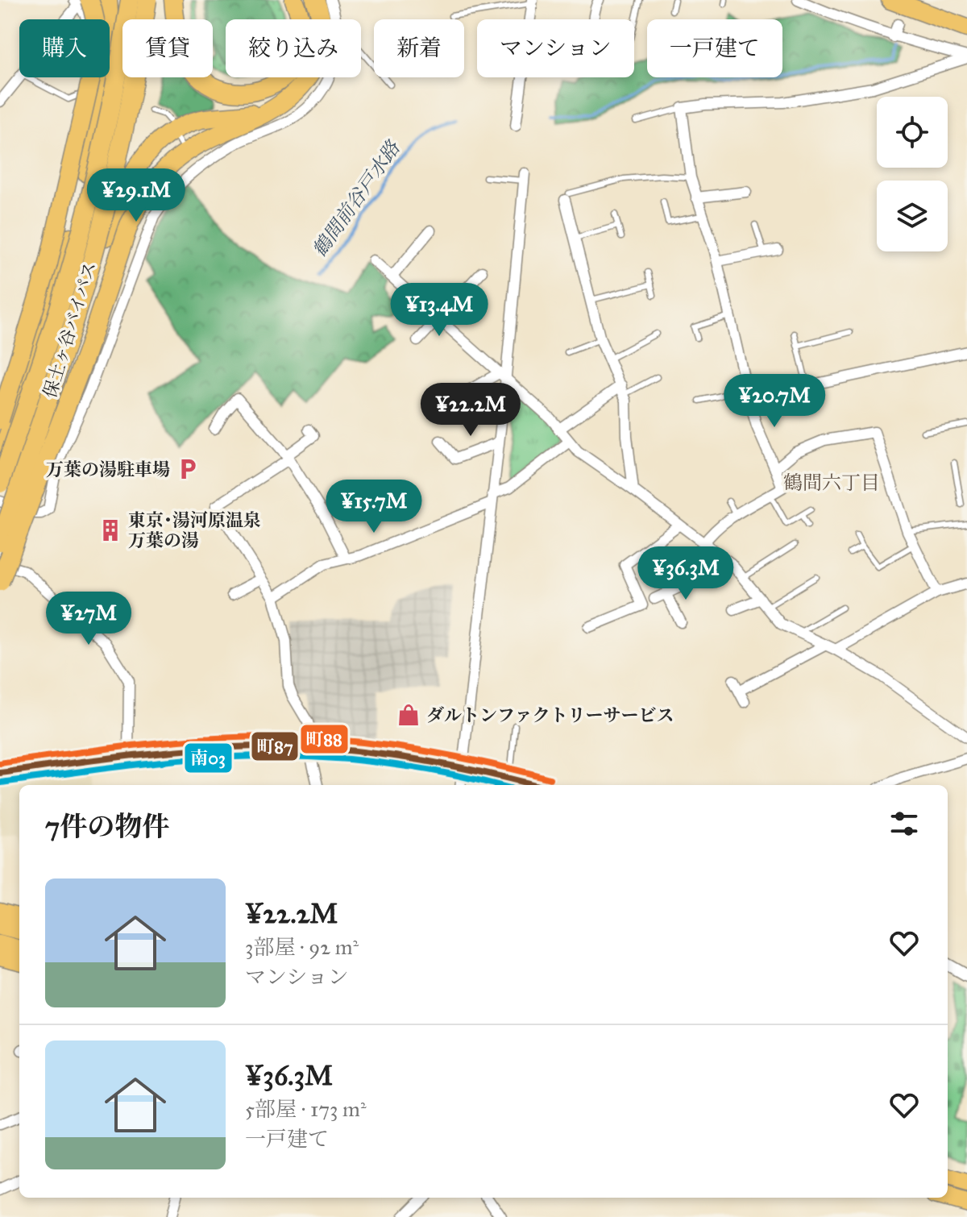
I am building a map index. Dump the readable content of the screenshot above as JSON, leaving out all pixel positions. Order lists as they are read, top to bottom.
{
  "streets": {
    "highway": ["保土ヶ谷バイパス"]
  },
  "districts": ["鶴間六丁目"],
  "water": ["鶴間前谷戸水路"],
  "places": {
    "parking": ["万葉の湯駐車場"],
    "building": ["東京･湯河原温泉 万葉の湯"],
    "shop": ["ダルトンファクトリーサービス"]
  },
  "lines": ["transit line 町88", "transit line 町87", "transit line 南03"],
  "page": {
    "chip": [
      "購入",
      "賃貸",
      "絞り込み",
      "新着",
      "マンション",
      "一戸建て"
    ],
    "price": [
      "¥29.1M",
      "¥13.4M",
      "¥20.7M",
      "¥22.2M",
      "¥15.7M",
      "¥36.3M",
      "¥27M"
    ],
    "heading": "7件の物件",
    "list": [
      {
        "name": "¥22.2M",
        "note": "3部屋 · 92 m² · マンション"
      },
      {
        "name": "¥36.3M",
        "note": "5部屋 · 173 m² · 一戸建て"
      }
    ]
  }
}
